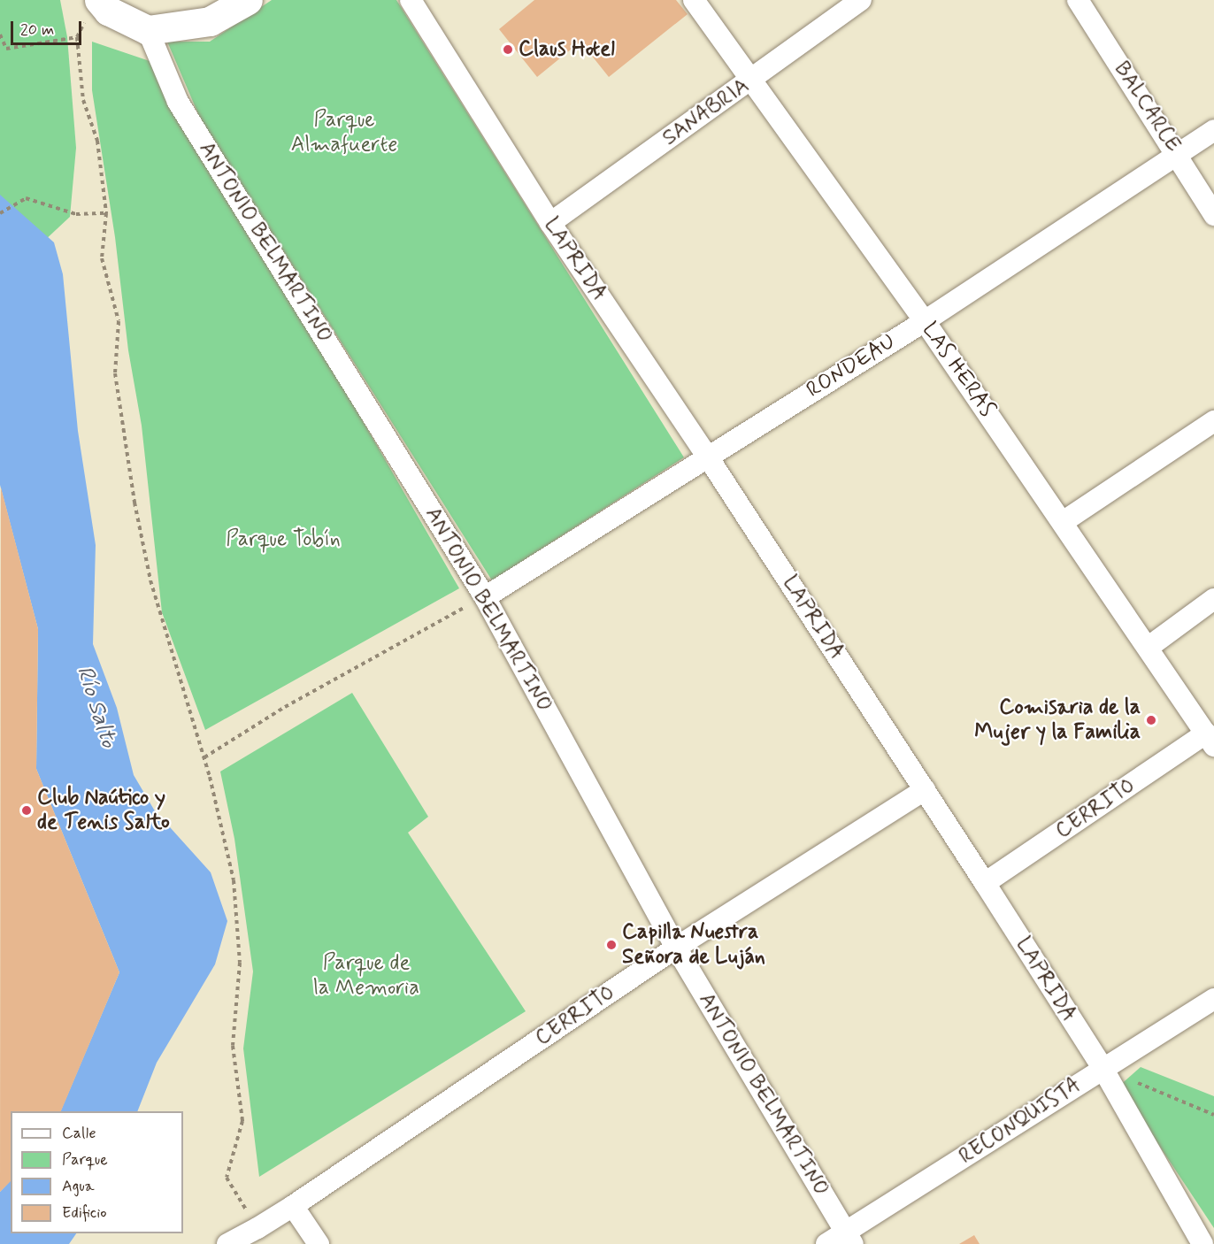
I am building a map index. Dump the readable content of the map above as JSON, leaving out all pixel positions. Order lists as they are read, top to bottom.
{
  "streets": {
    "street": [
      "BALCARCE",
      "SANABRIA",
      "ANTONIO BELMARTINO",
      "LAPRIDA",
      "RONDEAU",
      "LAS HERAS",
      "CERRITO",
      "RECONQUISTA"
    ]
  },
  "crossings": [
    ["BALCARCE", "RONDEAU"],
    ["SANABRIA", "LAPRIDA"],
    ["SANABRIA", "LAS HERAS"],
    ["ANTONIO BELMARTINO", "RONDEAU"],
    ["ANTONIO BELMARTINO", "CERRITO"],
    ["ANTONIO BELMARTINO", "RECONQUISTA"],
    ["LAPRIDA", "RONDEAU"],
    ["LAPRIDA", "CERRITO"],
    ["LAPRIDA", "RECONQUISTA"],
    ["RONDEAU", "LAS HERAS"],
    ["LAS HERAS", "CERRITO"]
  ],
  "water": ["Río Salto"],
  "parks": ["Parque Almafuerte", "Parque Tobín", "Parque de la Memoria"],
  "places": [
    "Claus Hotel",
    "Comisaria de la Mujer y la Familia",
    "Club Naútico y de Tenis Salto",
    "Capilla Nuestra Señora de Luján"
  ],
  "legend": [
    "Calle",
    "Parque",
    "Agua",
    "Edificio"
  ],
  "scale_bar": "20 m"
}
